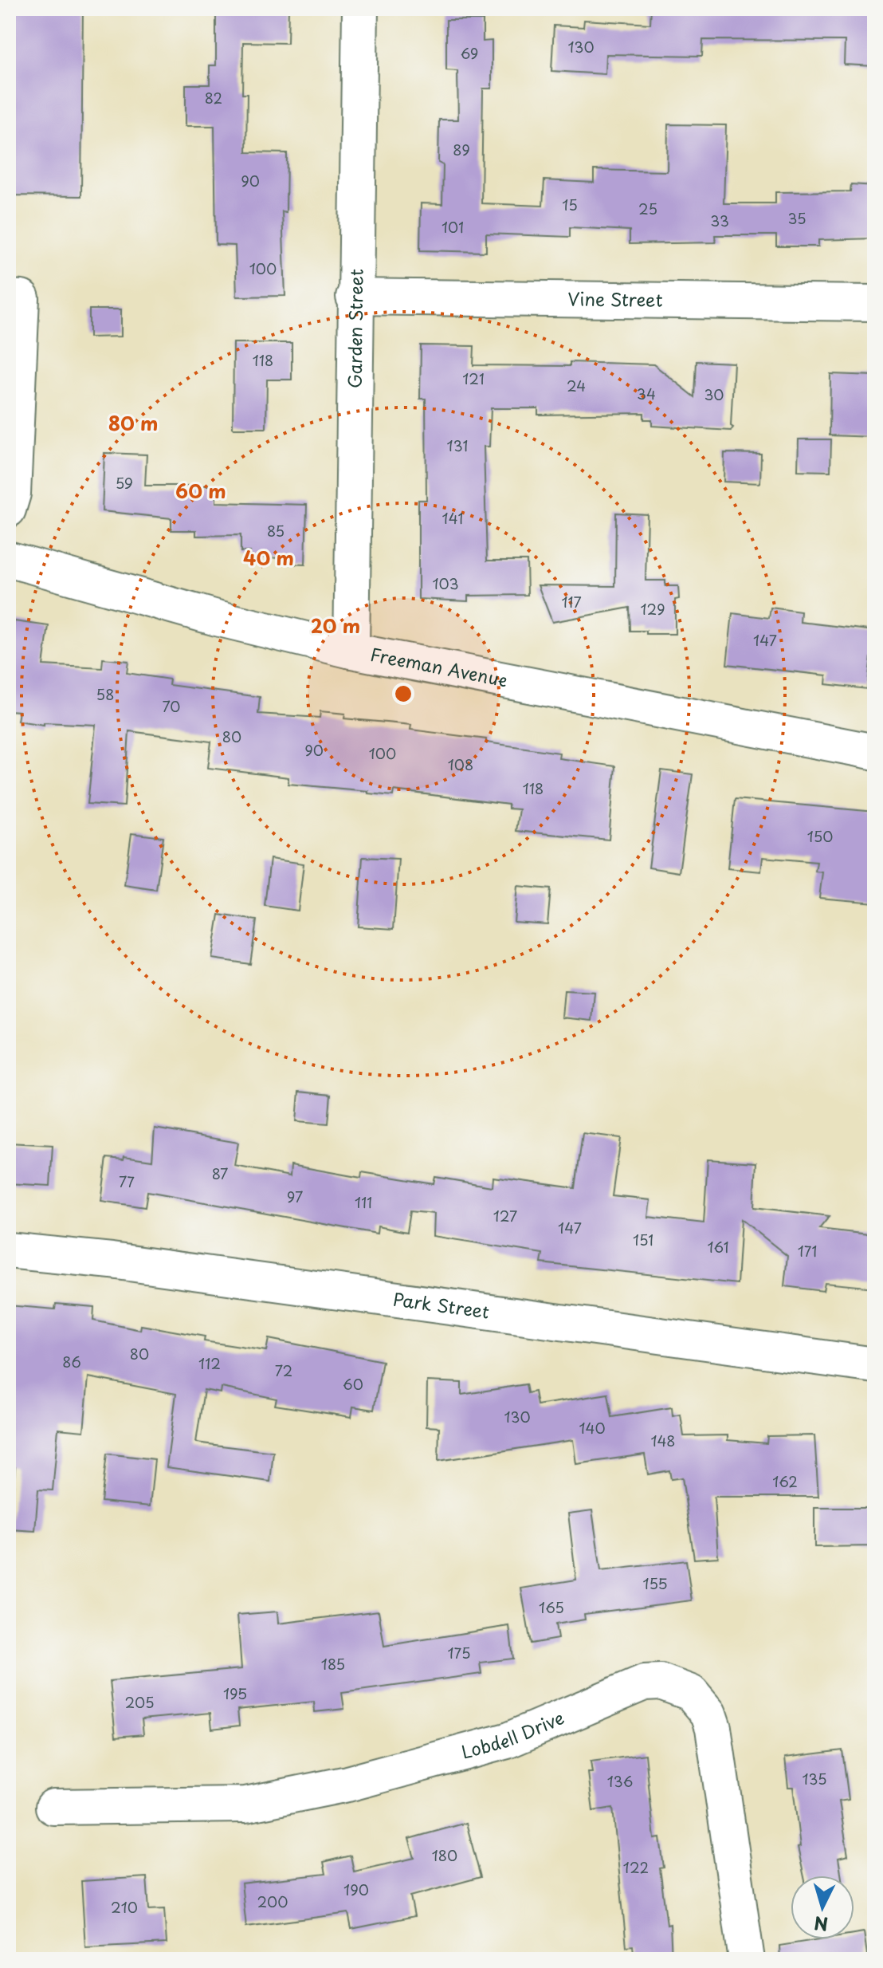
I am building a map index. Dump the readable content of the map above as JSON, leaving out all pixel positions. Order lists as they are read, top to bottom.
{
  "streets": {
    "street": [
      "Vine Street",
      "Garden Street",
      "Freeman Avenue",
      "Park Street",
      "Lobdell Drive"
    ]
  },
  "crossings": [
    ["Vine Street", "Garden Street"],
    ["Garden Street", "Freeman Avenue"]
  ],
  "house_numbers": [
    "130",
    "69",
    "82",
    "89",
    "90",
    "15",
    "25",
    "35",
    "33",
    "101",
    "100",
    "118",
    "121",
    "24",
    "34",
    "30",
    "131",
    "59",
    "141",
    "85",
    "103",
    "117",
    "129",
    "147",
    "58",
    "70",
    "80",
    "90",
    "100",
    "108",
    "118",
    "150",
    "87",
    "77",
    "97",
    "111",
    "127",
    "147",
    "151",
    "161",
    "171",
    "80",
    "86",
    "112",
    "72",
    "60",
    "130",
    "140",
    "148",
    "162",
    "155",
    "165",
    "175",
    "185",
    "195",
    "205",
    "135",
    "136",
    "180",
    "122",
    "190",
    "200",
    "210"
  ],
  "north": "bottom",
  "rings": [
    "80 m",
    "60 m",
    "40 m",
    "20 m"
  ]
}
